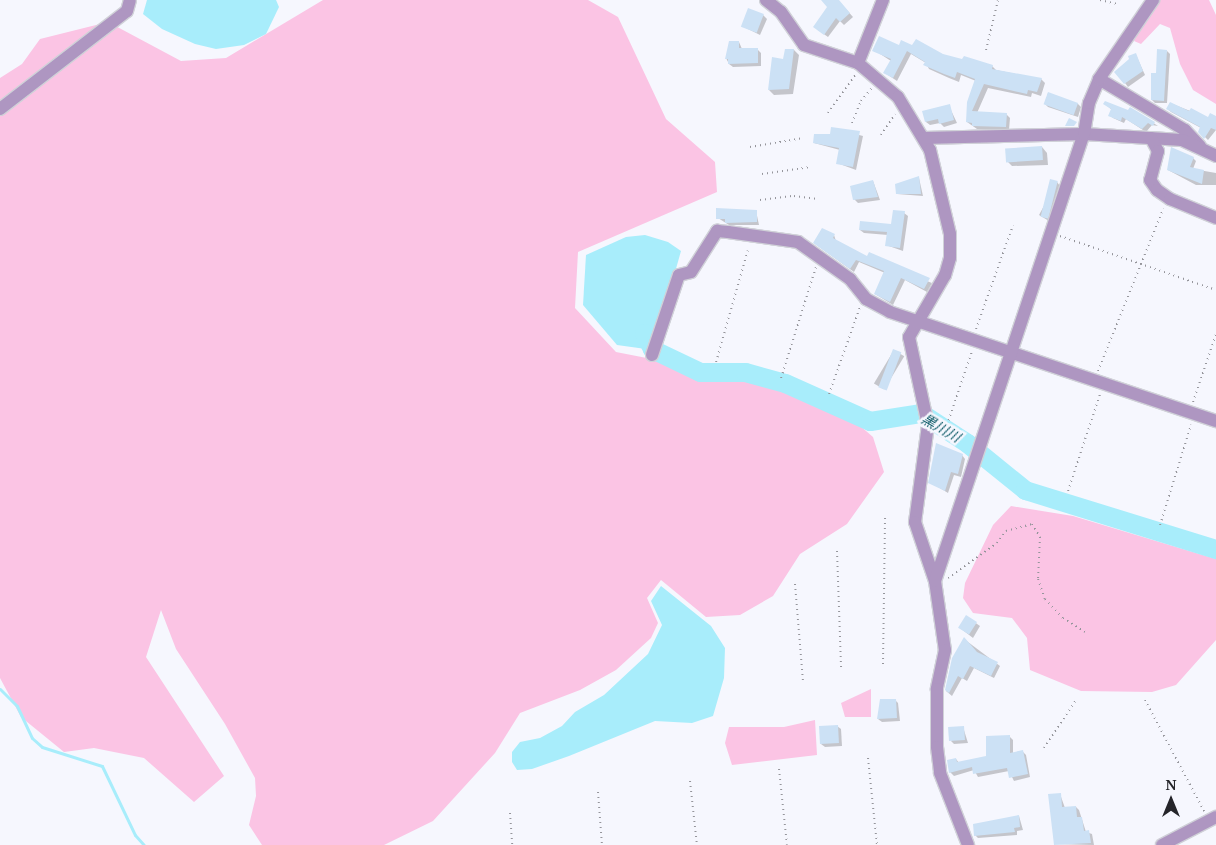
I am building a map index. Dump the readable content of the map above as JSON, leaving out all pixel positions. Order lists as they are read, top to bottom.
{
  "water": ["黒川川"],
  "north": "top"
}
